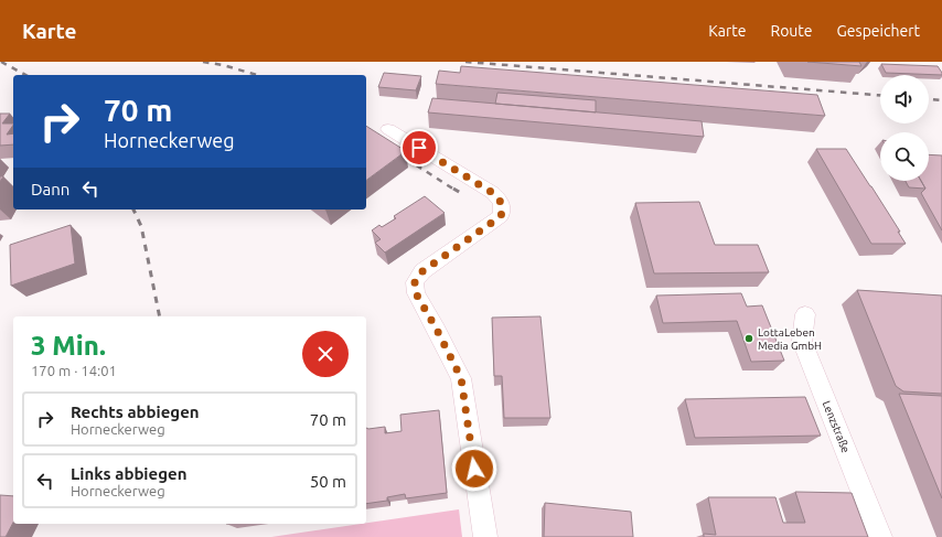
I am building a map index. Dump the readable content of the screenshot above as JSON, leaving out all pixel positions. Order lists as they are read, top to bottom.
{
  "streets": {
    "street": ["Lenzstraße"]
  },
  "places": ["LottaLeben Media GmbH"],
  "page": {
    "header": "Karte",
    "nav": ["Karte", "Route", "Gespeichert"],
    "turn": ["70 m", "Horneckerweg"],
    "then": "Dann",
    "heading": ["3 Min.", "170 m · 14:01"],
    "list": [
      {
        "name": "Rechts abbiegen",
        "note": "Horneckerweg",
        "value": "70 m"
      },
      {
        "name": "Links abbiegen",
        "note": "Horneckerweg",
        "value": "50 m"
      }
    ]
  }
}
